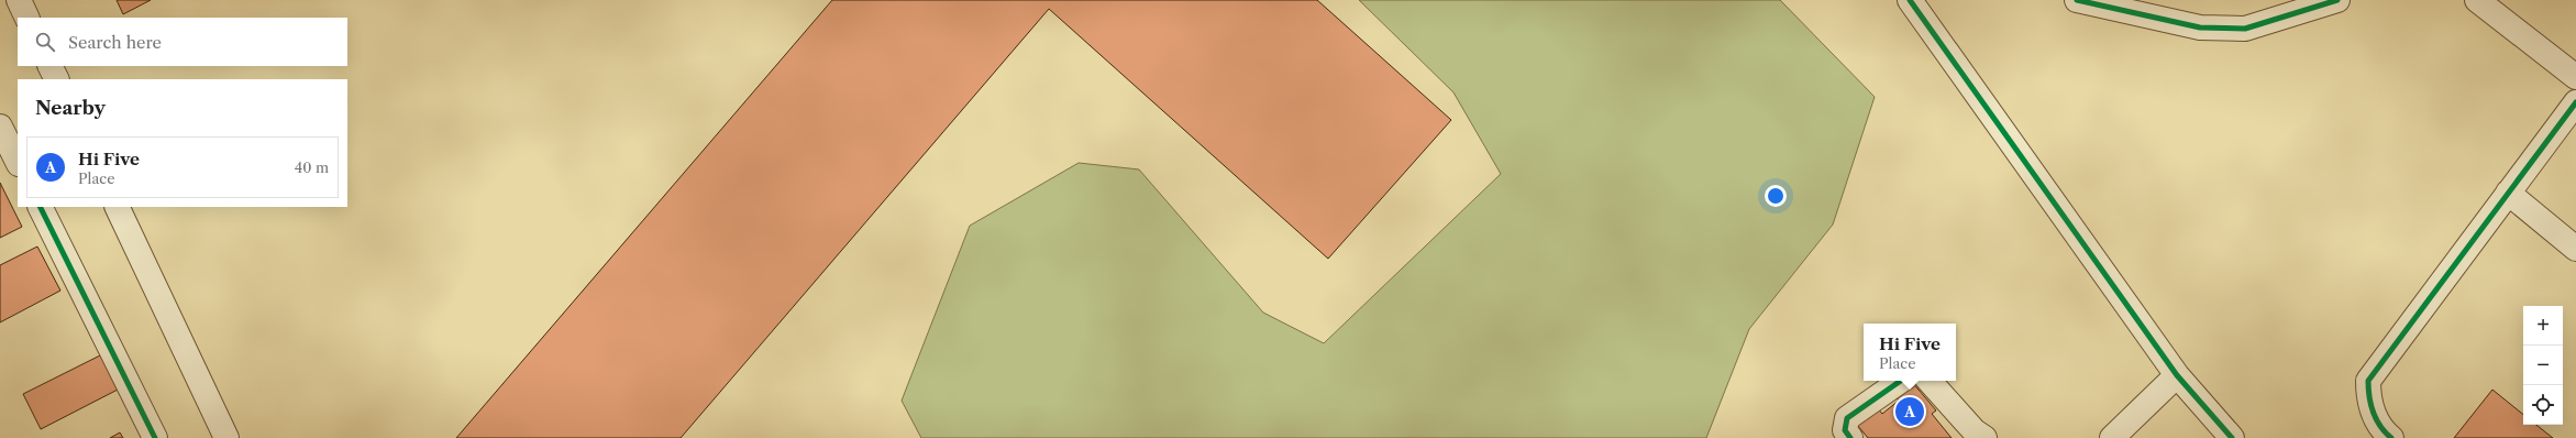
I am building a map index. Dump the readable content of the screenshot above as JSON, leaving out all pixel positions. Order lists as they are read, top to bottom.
{
  "page": {
    "search": "Search here",
    "heading": "Nearby",
    "list": [
      {
        "mark": "A",
        "name": "Hi Five",
        "note": "Place",
        "value": "40 m"
      }
    ],
    "map_buttons": ["+", "−"],
    "popup": ["Hi Five", "Place"],
    "pins": "A"
  }
}
